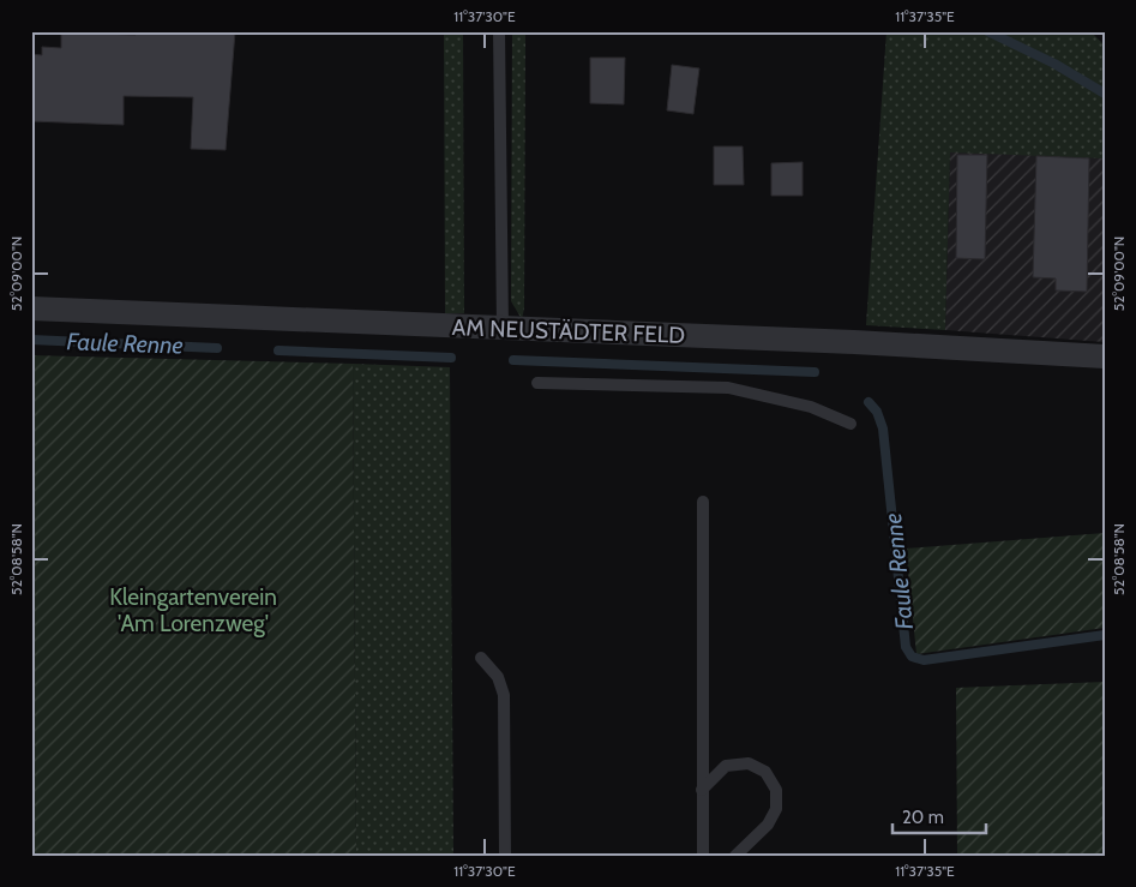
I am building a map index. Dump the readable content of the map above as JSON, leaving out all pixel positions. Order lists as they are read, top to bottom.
{
  "streets": {
    "street": ["AM NEUSTÄDTER FELD"]
  },
  "water": ["Faule Renne"],
  "parks": ["Kleingartenverein 'Am Lorenzweg'"],
  "scale_bar": "20 m",
  "coordinates": [
    "11°37'30\"E",
    "11°37'35\"E",
    "52°09'00\"N",
    "52°08'58\"N"
  ]
}
